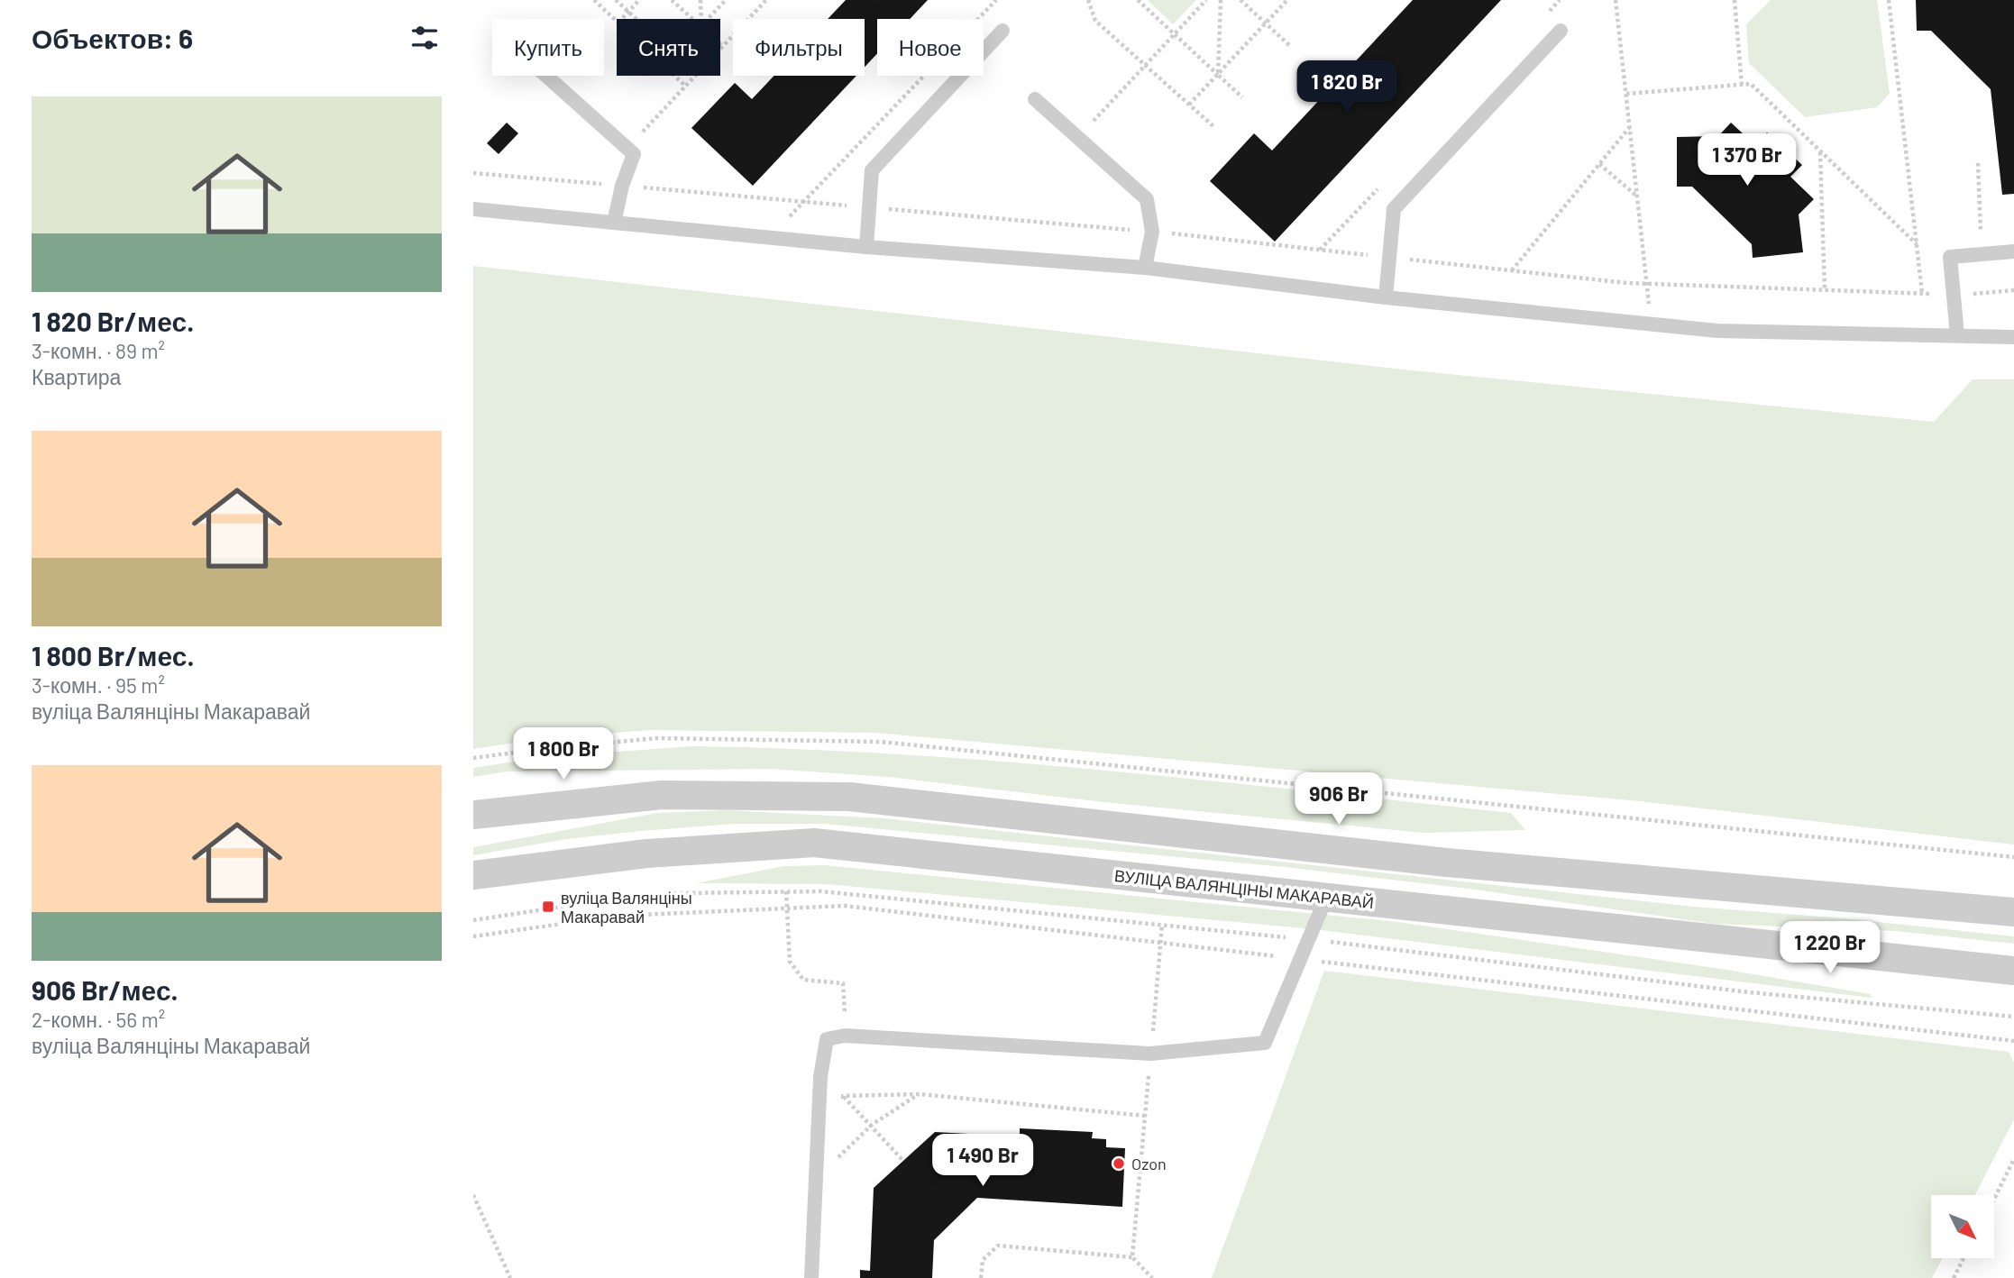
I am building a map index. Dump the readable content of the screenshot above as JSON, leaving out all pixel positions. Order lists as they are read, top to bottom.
{
  "streets": {
    "street": ["ВУЛІЦА ВАЛЯНЦІНЫ МАКАРАВАЙ"]
  },
  "places": {
    "transit": ["вуліца Валянціны Макаравай"],
    "other": ["Ozon"]
  },
  "north": "bottom right",
  "page": {
    "heading": "Объектов: 6",
    "chip": [
      "Купить",
      "Снять",
      "Фильтры",
      "Новое"
    ],
    "price": [
      "1 820 Br",
      "1 370 Br",
      "1 800 Br",
      "906 Br",
      "1 220 Br",
      "1 490 Br"
    ],
    "list": [
      {
        "name": "1 820 Br/мес.",
        "note": "3-комн. · 89 m² · Квартира"
      },
      {
        "name": "1 800 Br/мес.",
        "note": "3-комн. · 95 m² · вуліца Валянціны Макаравай"
      },
      {
        "name": "906 Br/мес.",
        "note": "2-комн. · 56 m² · вуліца Валянціны Макаравай"
      }
    ]
  }
}
